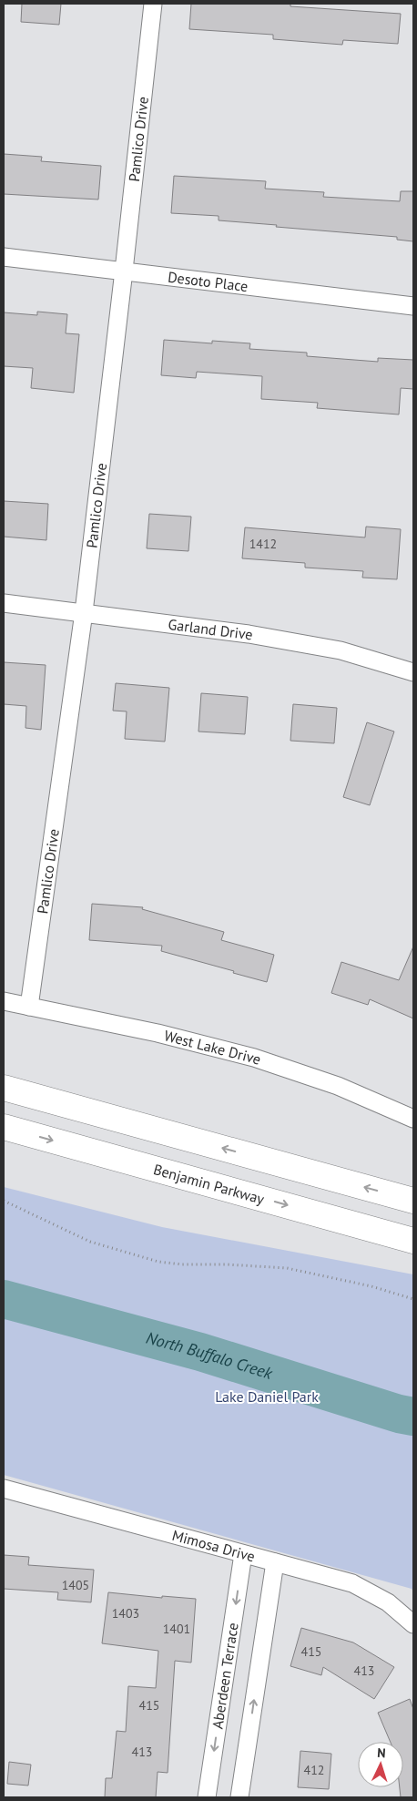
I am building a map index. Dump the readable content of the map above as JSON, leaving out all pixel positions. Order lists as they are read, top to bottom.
{
  "streets": {
    "main road": ["Benjamin Parkway"],
    "street": [
      "Pamlico Drive",
      "Desoto Place",
      "Garland Drive",
      "West Lake Drive",
      "Mimosa Drive",
      "Aberdeen Terrace"
    ]
  },
  "crossings": [
    ["Pamlico Drive", "Desoto Place"],
    ["Pamlico Drive", "Garland Drive"],
    ["Pamlico Drive", "West Lake Drive"],
    ["Mimosa Drive", "Aberdeen Terrace"]
  ],
  "water": ["North Buffalo Creek"],
  "parks": ["Lake Daniel Park"],
  "house_numbers": [
    "1412",
    "1405",
    "1403",
    "1401",
    "415",
    "413",
    "415",
    "413",
    "412"
  ],
  "north": "top"
}
